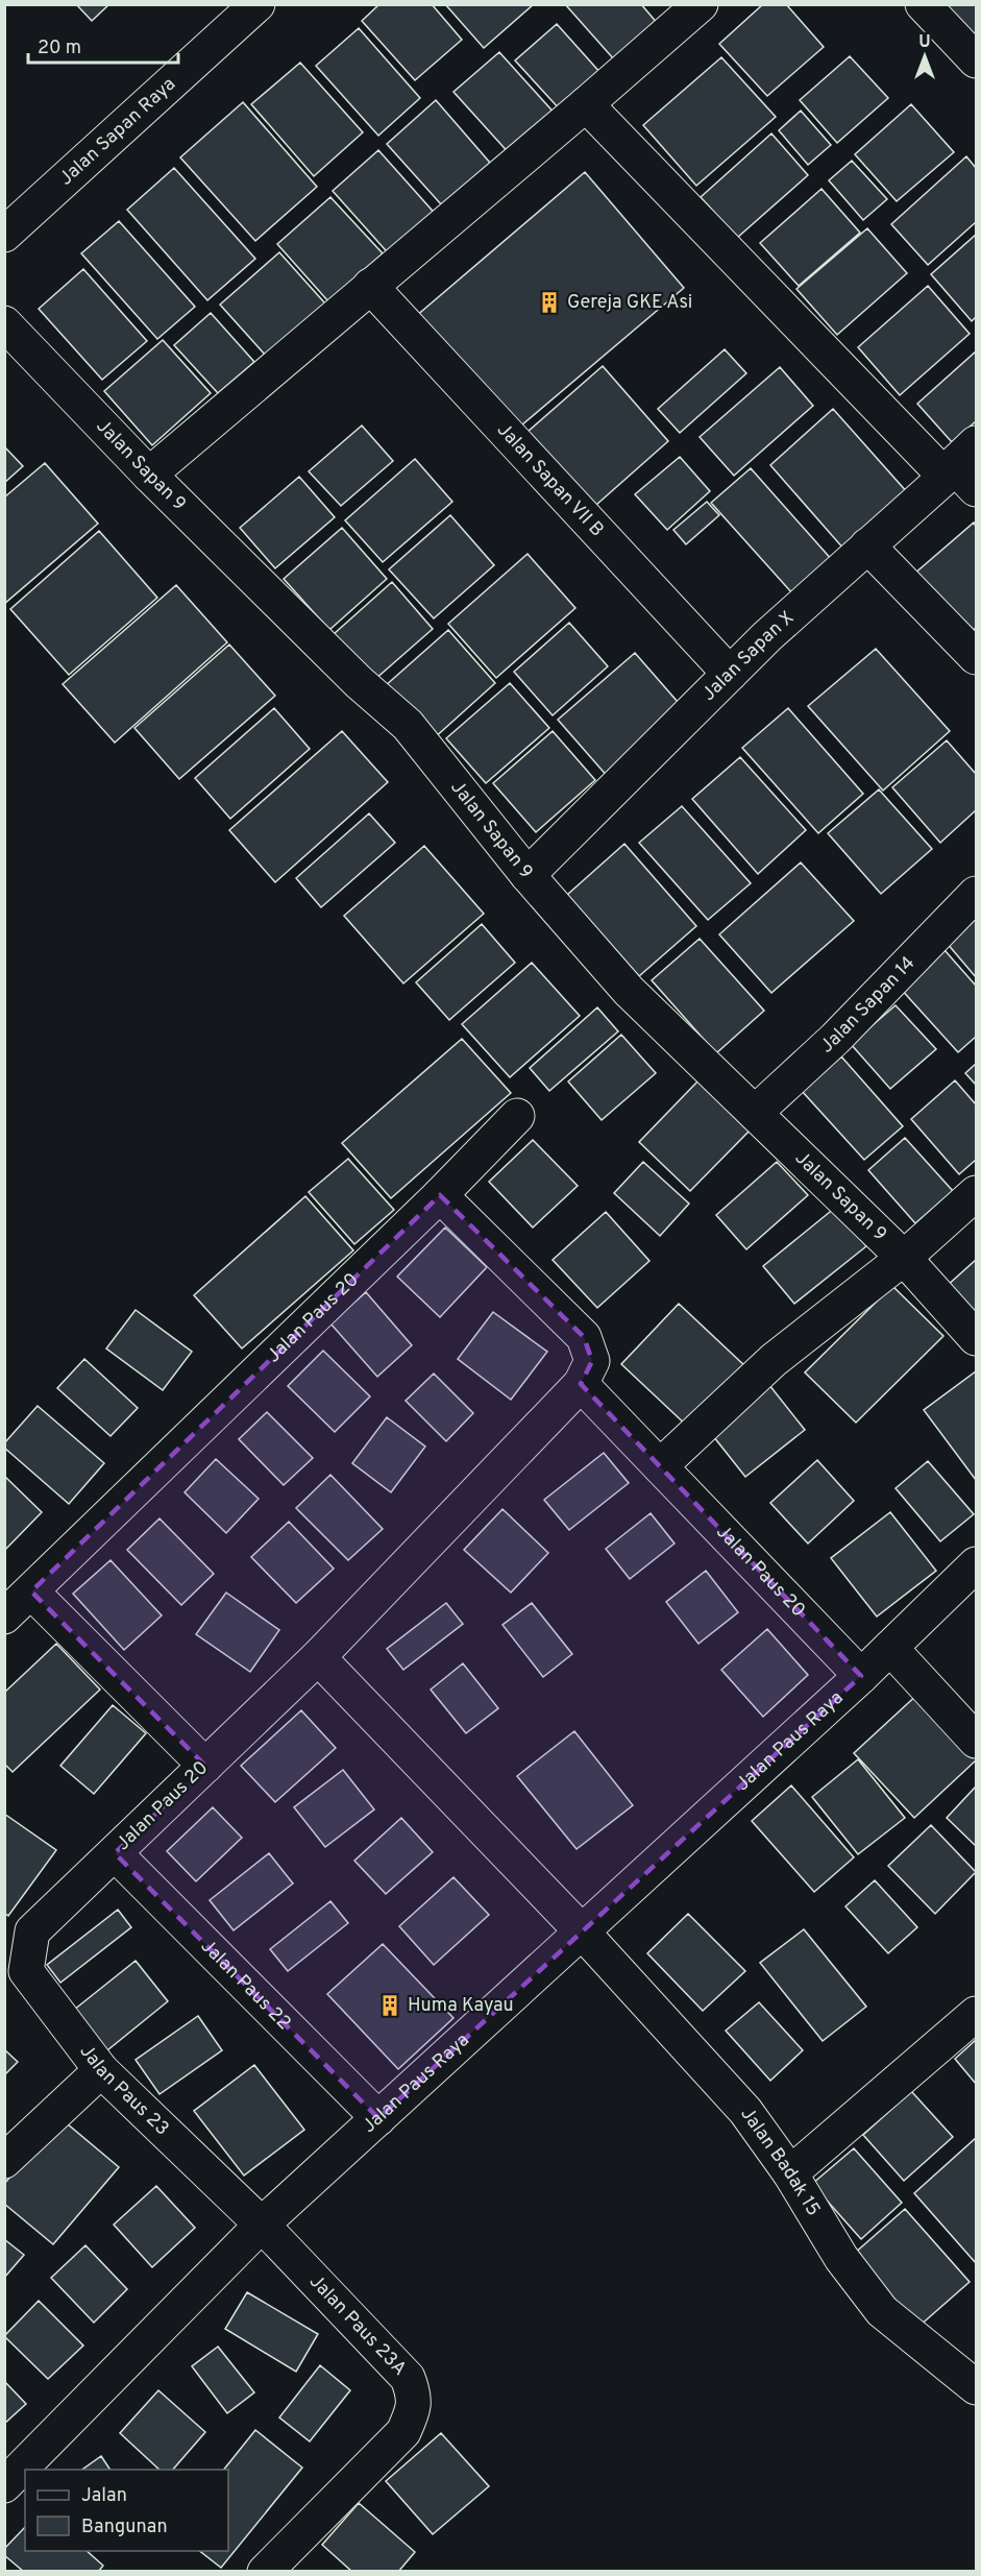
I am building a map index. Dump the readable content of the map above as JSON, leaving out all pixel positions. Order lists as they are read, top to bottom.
{
  "streets": {
    "street": [
      "Jalan Sapan Raya",
      "Jalan Sapan 9",
      "Jalan Sapan VII B",
      "Jalan Sapan X",
      "Jalan Sapan 14",
      "Jalan Paus 20",
      "Jalan Paus Raya",
      "Jalan Paus 22",
      "Jalan Paus 23",
      "Jalan Badak 15",
      "Jalan Paus 23A"
    ]
  },
  "crossings": [
    ["Jalan Sapan 9", "Jalan Sapan X"],
    ["Jalan Sapan 9", "Jalan Sapan 14"],
    ["Jalan Sapan VII B", "Jalan Sapan X"],
    ["Jalan Paus 20", "Jalan Paus Raya"],
    ["Jalan Paus 20", "Jalan Paus 22"],
    ["Jalan Paus 20", "Jalan Paus 23"],
    ["Jalan Paus 20", "Jalan Badak 15"],
    ["Jalan Paus Raya", "Jalan Paus 22"],
    ["Jalan Paus Raya", "Jalan Paus 23"],
    ["Jalan Paus Raya", "Jalan Badak 15"],
    ["Jalan Paus Raya", "Jalan Paus 23A"],
    ["Jalan Paus 23", "Jalan Paus 23A"]
  ],
  "places": {
    "building": ["Gereja GKE Asi", "Huma Kayau"]
  },
  "legend": ["Jalan", "Bangunan"],
  "scale_bar": "20 m",
  "north": "top"
}
